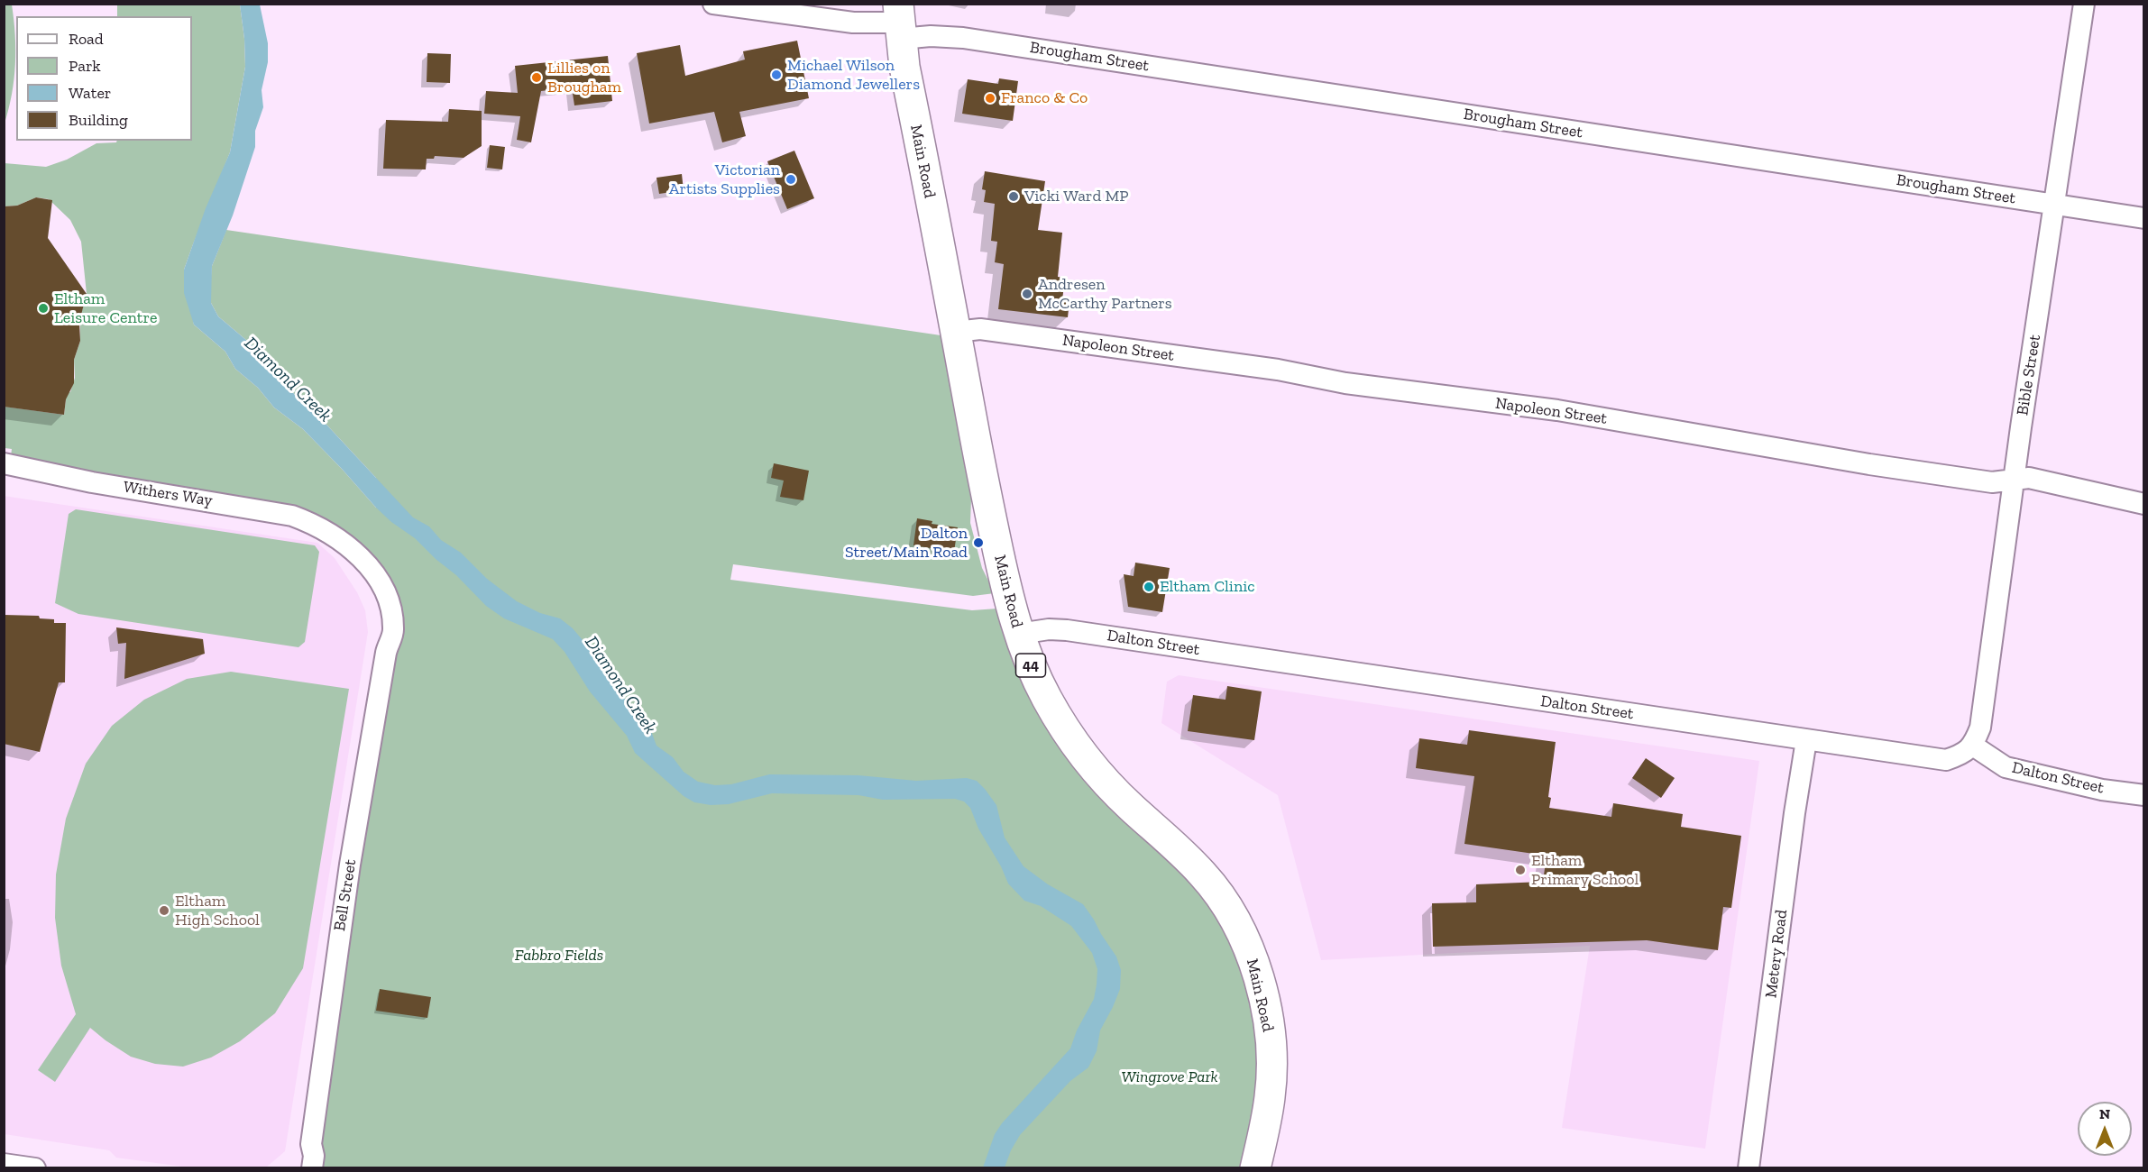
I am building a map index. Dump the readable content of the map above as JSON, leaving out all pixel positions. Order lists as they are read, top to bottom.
{
  "streets": {
    "main road": ["Main Road", "44"],
    "street": [
      "Brougham Street",
      "Napoleon Street",
      "Bible Street",
      "Withers Way",
      "Dalton Street",
      "Bell Street",
      "Metery Road"
    ]
  },
  "crossings": [
    ["Brougham Street", "Main Road"],
    ["Brougham Street", "Bible Street"],
    ["Main Road", "Napoleon Street"],
    ["Main Road", "Dalton Street"],
    ["Napoleon Street", "Bible Street"],
    ["Bible Street", "Dalton Street"],
    ["Withers Way", "Bell Street"],
    ["Dalton Street", "Metery Road"]
  ],
  "water": ["Diamond Creek"],
  "parks": ["Fabbro Fields", "Wingrove Park"],
  "places": [
    "Michael Wilson Diamond Jewellers",
    "Lillies on Brougham",
    "Franco & Co",
    "Victorian Artists Supplies",
    "Vicki Ward MP",
    "Andresen McCarthy Partners",
    "Eltham Leisure Centre",
    "Dalton Street/Main Road",
    "Eltham Clinic",
    "Eltham Primary School",
    "Eltham High School"
  ],
  "legend": [
    "Road",
    "Park",
    "Water",
    "Building"
  ],
  "north": "top"
}
